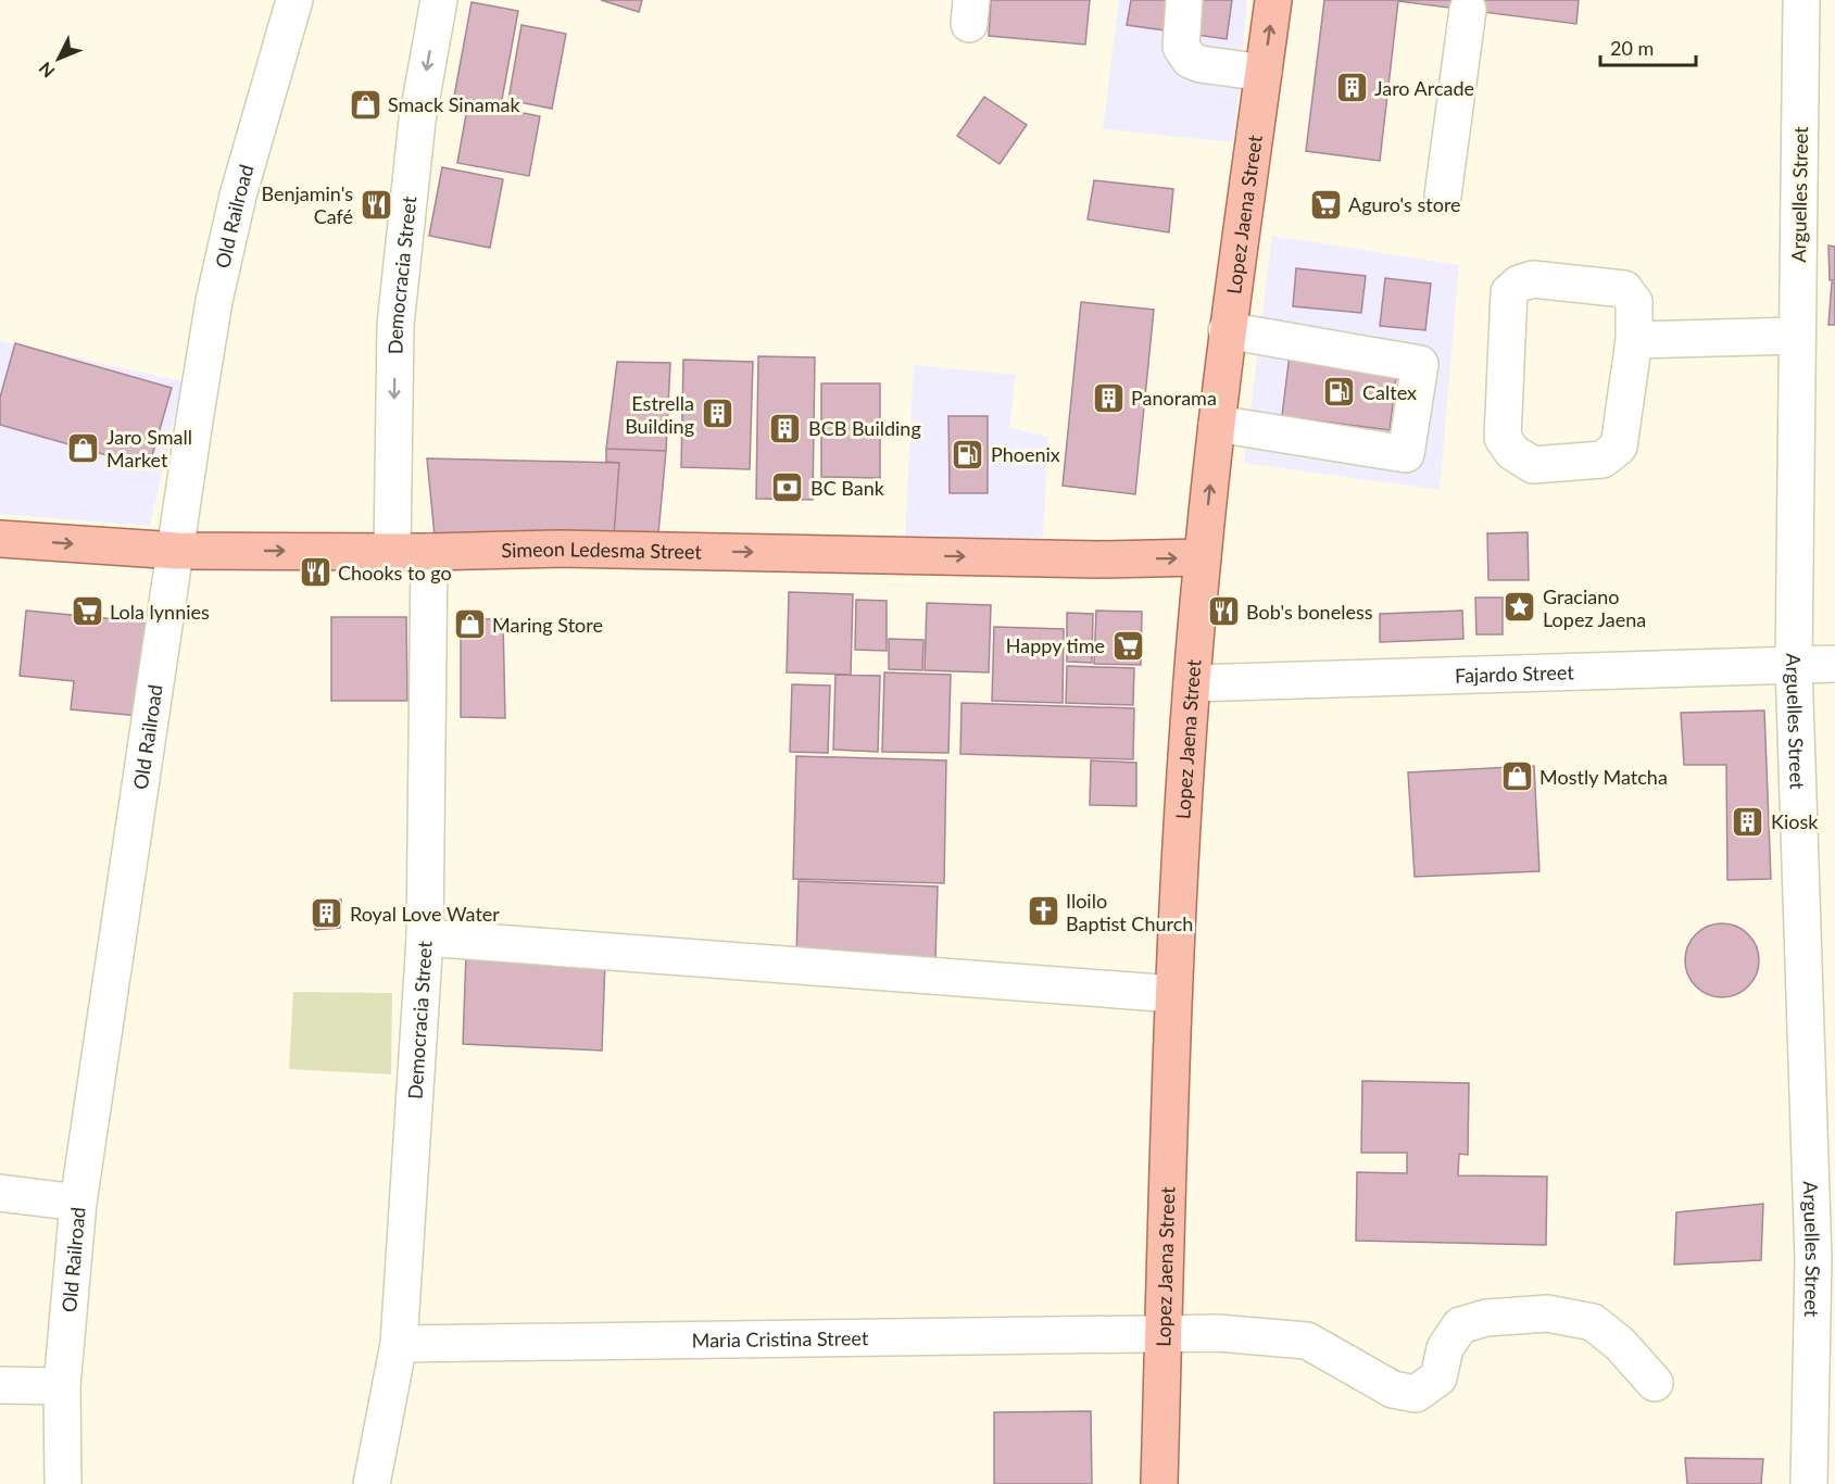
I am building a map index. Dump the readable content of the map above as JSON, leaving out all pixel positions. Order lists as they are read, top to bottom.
{
  "streets": {
    "main road": ["Lopez Jaena Street", "Simeon Ledesma Street"],
    "street": [
      "Arguelles Street",
      "Old Railroad",
      "Democracia Street",
      "Fajardo Street",
      "Maria Cristina Street"
    ]
  },
  "crossings": [
    ["Arguelles Street", "Fajardo Street"],
    ["Lopez Jaena Street", "Simeon Ledesma Street"],
    ["Lopez Jaena Street", "Fajardo Street"],
    ["Lopez Jaena Street", "Maria Cristina Street"],
    ["Old Railroad", "Simeon Ledesma Street"],
    ["Democracia Street", "Simeon Ledesma Street"],
    ["Democracia Street", "Maria Cristina Street"]
  ],
  "one_way": ["Democracia Street", "Simeon Ledesma Street"],
  "places": {
    "building": [
      "Jaro Arcade",
      "Panorama",
      "Estrella Building",
      "BCB Building",
      "Kiosk",
      "Royal Love Water"
    ],
    "shop": [
      "Smack Sinamak",
      "Jaro Small Market",
      "Maring Store",
      "Mostly Matcha"
    ],
    "restaurant": ["Benjamin's Café", "Chooks to go", "Bob's boneless"],
    "supermarket": ["Aguro's store", "Lola lynnies", "Happy time"],
    "fuel station": ["Caltex", "Phoenix"],
    "bank": ["BC Bank"],
    "place": ["Graciano Lopez Jaena"],
    "church": ["Iloilo Baptist Church"]
  },
  "scale_bar": "20 m",
  "north": "bottom left"
}
